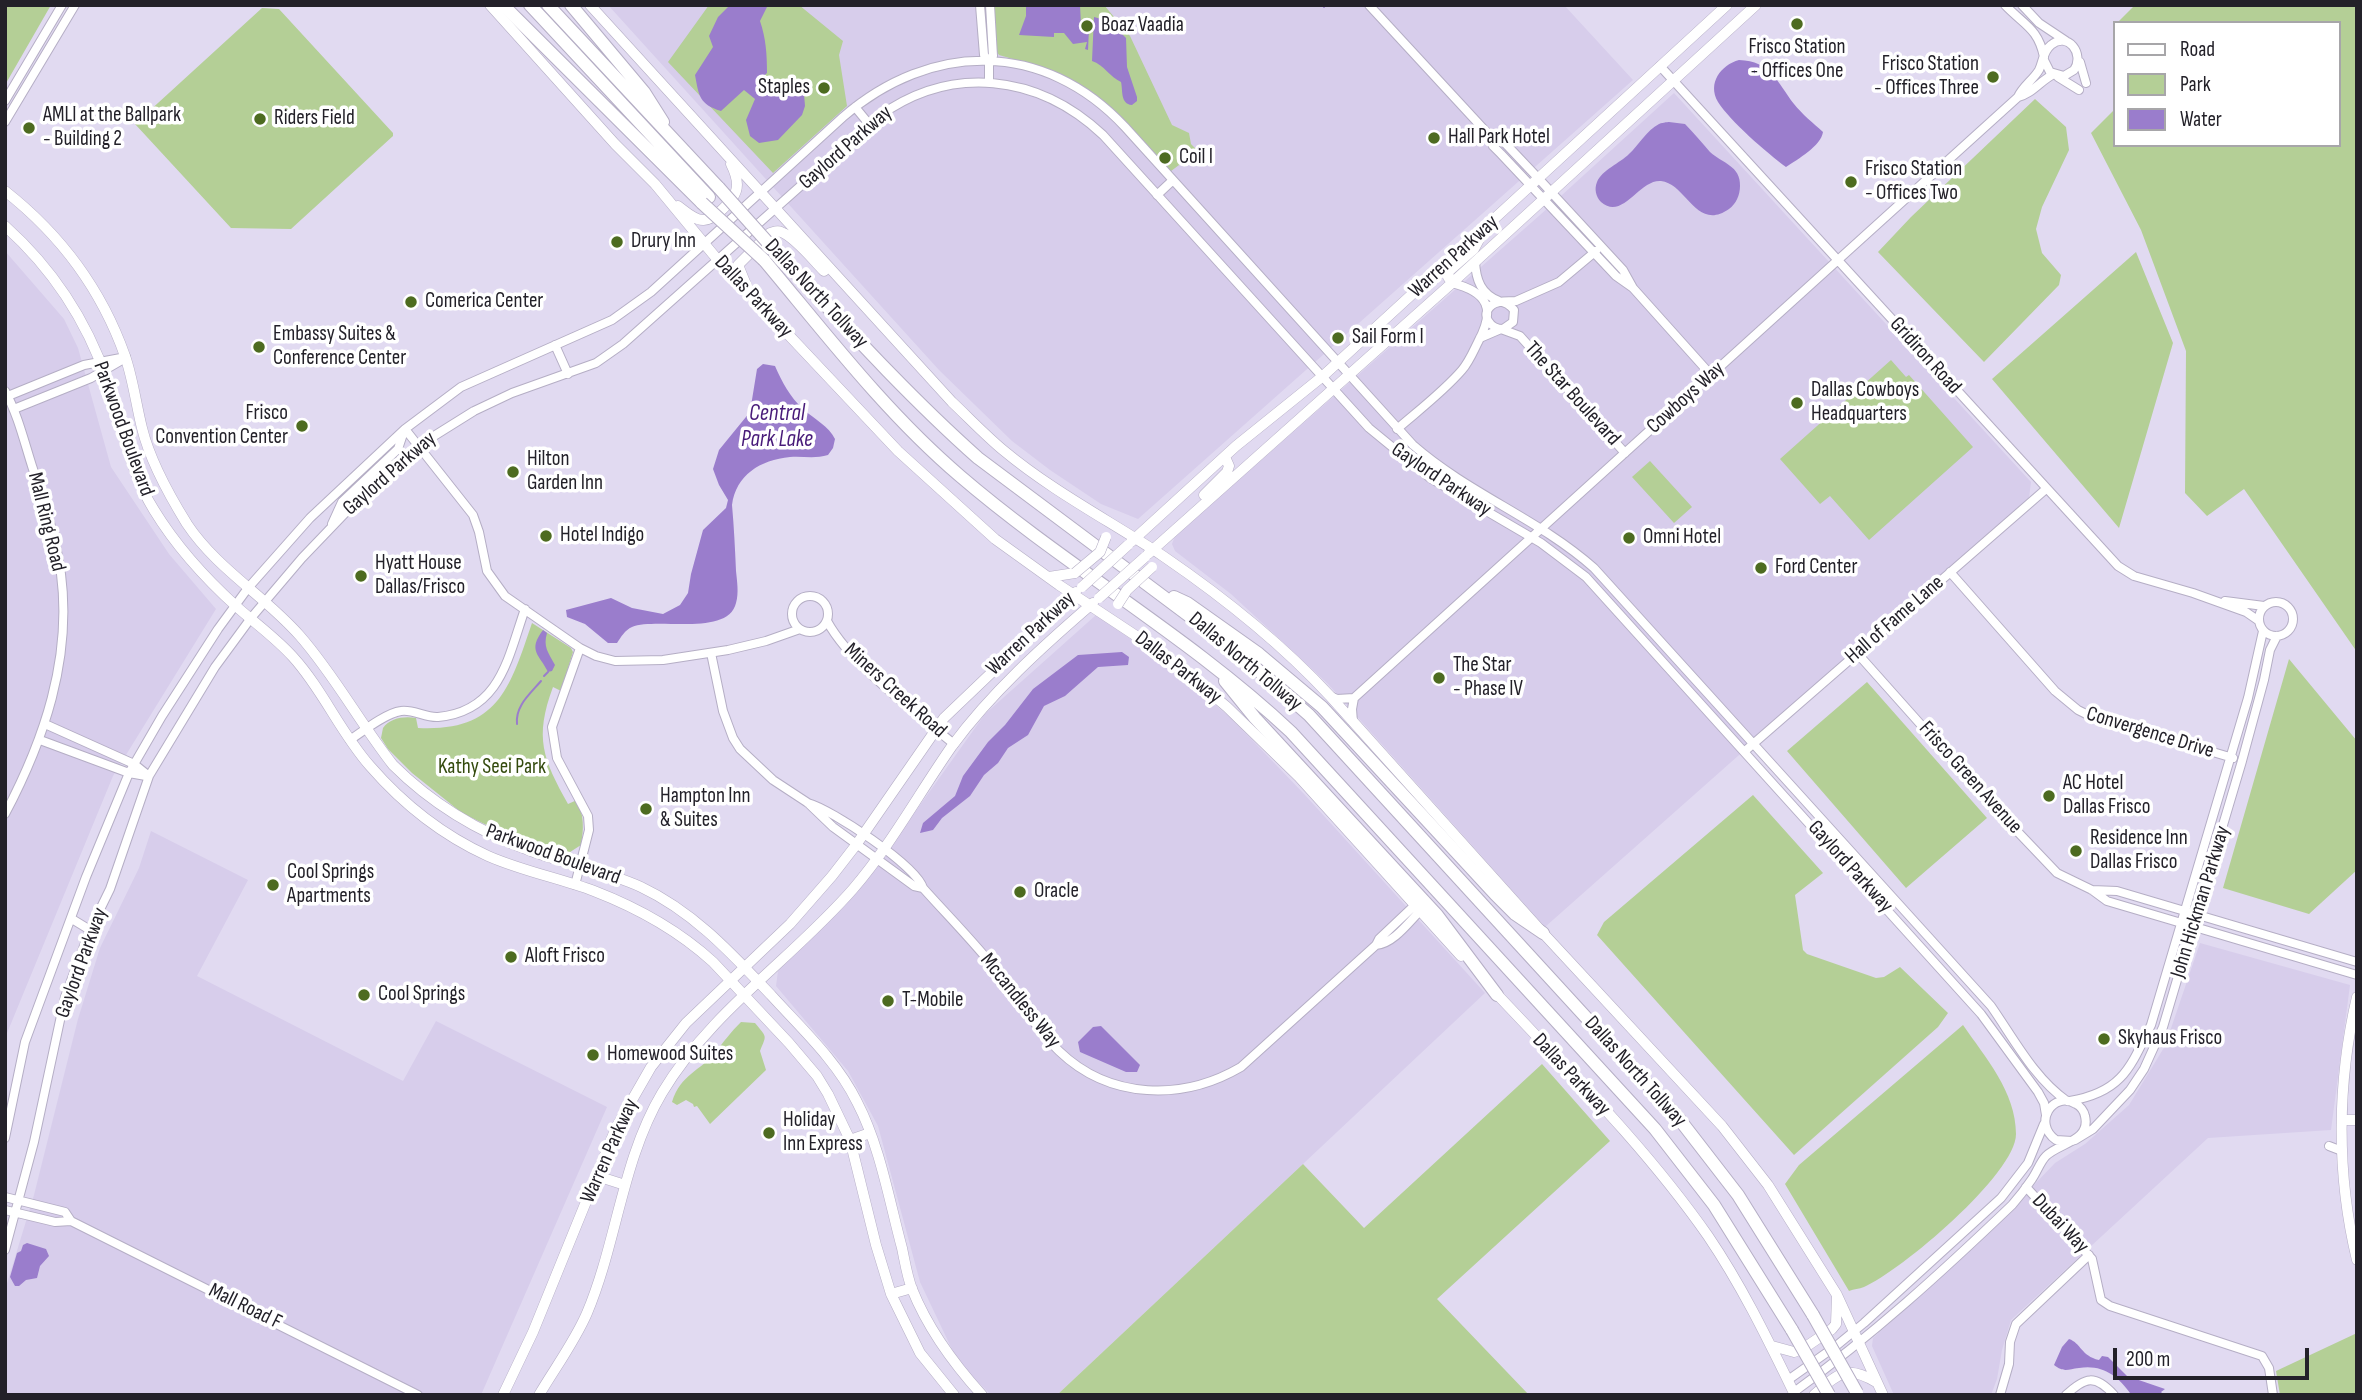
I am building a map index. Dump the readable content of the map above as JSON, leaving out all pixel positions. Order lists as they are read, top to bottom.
{
  "streets": {
    "highway": ["Dallas North Tollway"],
    "main road": ["Warren Parkway", "Dallas Parkway", "Parkwood Boulevard"],
    "street": [
      "Gaylord Parkway",
      "Gridiron Road",
      "The Star Boulevard",
      "Cowboys Way",
      "Mall Ring Road",
      "Hall of Fame Lane",
      "Miners Creek Road",
      "Convergence Drive",
      "Frisco Green Avenue",
      "John Hickman Parkway",
      "Mccandless Way",
      "Dubai Way",
      "Mall Road F"
    ]
  },
  "crossings": [
    ["Gaylord Parkway", "Warren Parkway"],
    ["Gaylord Parkway", "Dallas Parkway"],
    ["Gaylord Parkway", "Cowboys Way"],
    ["Gaylord Parkway", "Parkwood Boulevard"],
    ["Gaylord Parkway", "Hall of Fame Lane"],
    ["Gaylord Parkway", "John Hickman Parkway"],
    ["Gaylord Parkway", "Mall Road F"],
    ["Warren Parkway", "Dallas Parkway"],
    ["Warren Parkway", "Gridiron Road"],
    ["Warren Parkway", "Parkwood Boulevard"],
    ["Warren Parkway", "Miners Creek Road"],
    ["Warren Parkway", "Mccandless Way"],
    ["Dallas Parkway", "John Hickman Parkway"],
    ["Dallas Parkway", "Mccandless Way"],
    ["Gridiron Road", "Cowboys Way"],
    ["Gridiron Road", "Hall of Fame Lane"],
    ["Gridiron Road", "John Hickman Parkway"],
    ["The Star Boulevard", "Cowboys Way"],
    ["Hall of Fame Lane", "Convergence Drive"],
    ["Hall of Fame Lane", "Frisco Green Avenue"],
    ["Convergence Drive", "John Hickman Parkway"],
    ["Frisco Green Avenue", "John Hickman Parkway"],
    ["John Hickman Parkway", "Dubai Way"]
  ],
  "water": ["Central Park Lake"],
  "parks": ["Kathy Seei Park"],
  "places": [
    "Frisco Station - Offices One",
    "Boaz Vaadia",
    "Frisco Station - Offices Three",
    "Staples",
    "Riders Field",
    "AMLI at the Ballpark - Building 2",
    "Hall Park Hotel",
    "Coil I",
    "Frisco Station - Offices Two",
    "Drury Inn",
    "Comerica Center",
    "Sail Form I",
    "Embassy Suites & Conference Center",
    "Dallas Cowboys Headquarters",
    "Frisco Convention Center",
    "Hilton Garden Inn",
    "Hotel Indigo",
    "Omni Hotel",
    "Ford Center",
    "Hyatt House Dallas/Frisco",
    "The Star - Phase IV",
    "AC Hotel Dallas Frisco",
    "Hampton Inn & Suites",
    "Residence Inn Dallas Frisco",
    "Cool Springs Apartments",
    "Oracle",
    "Aloft Frisco",
    "Cool Springs",
    "T-Mobile",
    "Skyhaus Frisco",
    "Homewood Suites",
    "Holiday Inn Express"
  ],
  "legend": ["Road", "Park", "Water"],
  "scale_bar": "200 m"
}
